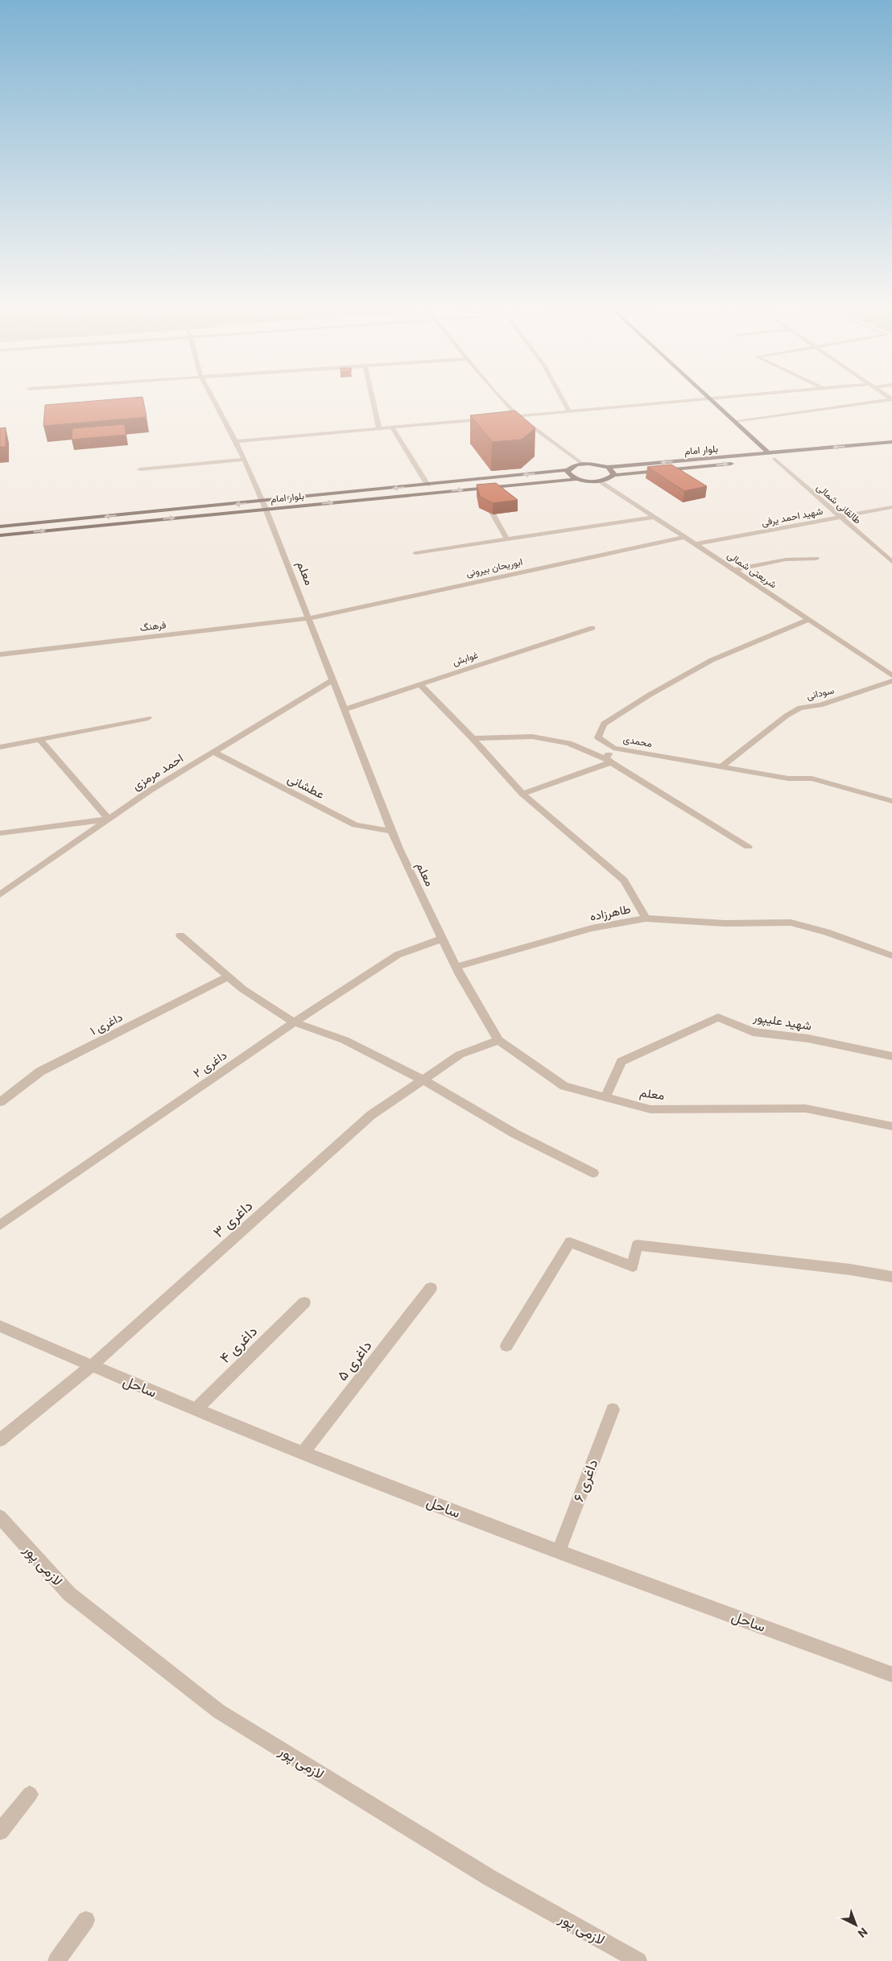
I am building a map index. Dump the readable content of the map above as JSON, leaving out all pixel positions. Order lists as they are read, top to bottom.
{
  "streets": {
    "main road": ["بلوار امام"],
    "street": [
      "طالقانی شمالی",
      "شهید احمد یرفی",
      "ابوریحان بیرونی",
      "شریعتی شمالی",
      "معلم",
      "فرهنگ",
      "غوابش",
      "سودانی",
      "محمدی",
      "احمد مرمزی",
      "عطشانی",
      "طاهرزاده",
      "شهید علیپور",
      "داغری ۱",
      "داغری ۲",
      "داغری ۳",
      "داغری ۴",
      "داغری ۵",
      "ساحل",
      "داغری ۶",
      "لازمی پور"
    ]
  },
  "crossings": [
    ["بلوار امام", "شریعتی شمالی"],
    ["بلوار امام", "معلم"],
    ["طالقانی شمالی", "شهید احمد یرفی"],
    ["شهید احمد یرفی", "شریعتی شمالی"],
    ["ابوریحان بیرونی", "شریعتی شمالی"],
    ["ابوریحان بیرونی", "معلم"],
    ["ابوریحان بیرونی", "فرهنگ"],
    ["شریعتی شمالی", "محمدی"],
    ["معلم", "فرهنگ"],
    ["معلم", "غوابش"],
    ["معلم", "احمد مرمزی"],
    ["معلم", "عطشانی"],
    ["معلم", "طاهرزاده"],
    ["معلم", "شهید علیپور"],
    ["معلم", "داغری ۲"],
    ["معلم", "داغری ۳"],
    ["غوابش", "طاهرزاده"],
    ["سودانی", "محمدی"],
    ["احمد مرمزی", "عطشانی"],
    ["داغری ۳", "ساحل"],
    ["داغری ۴", "ساحل"],
    ["داغری ۵", "ساحل"],
    ["ساحل", "داغری ۶"]
  ],
  "north": "bottom right"
}
